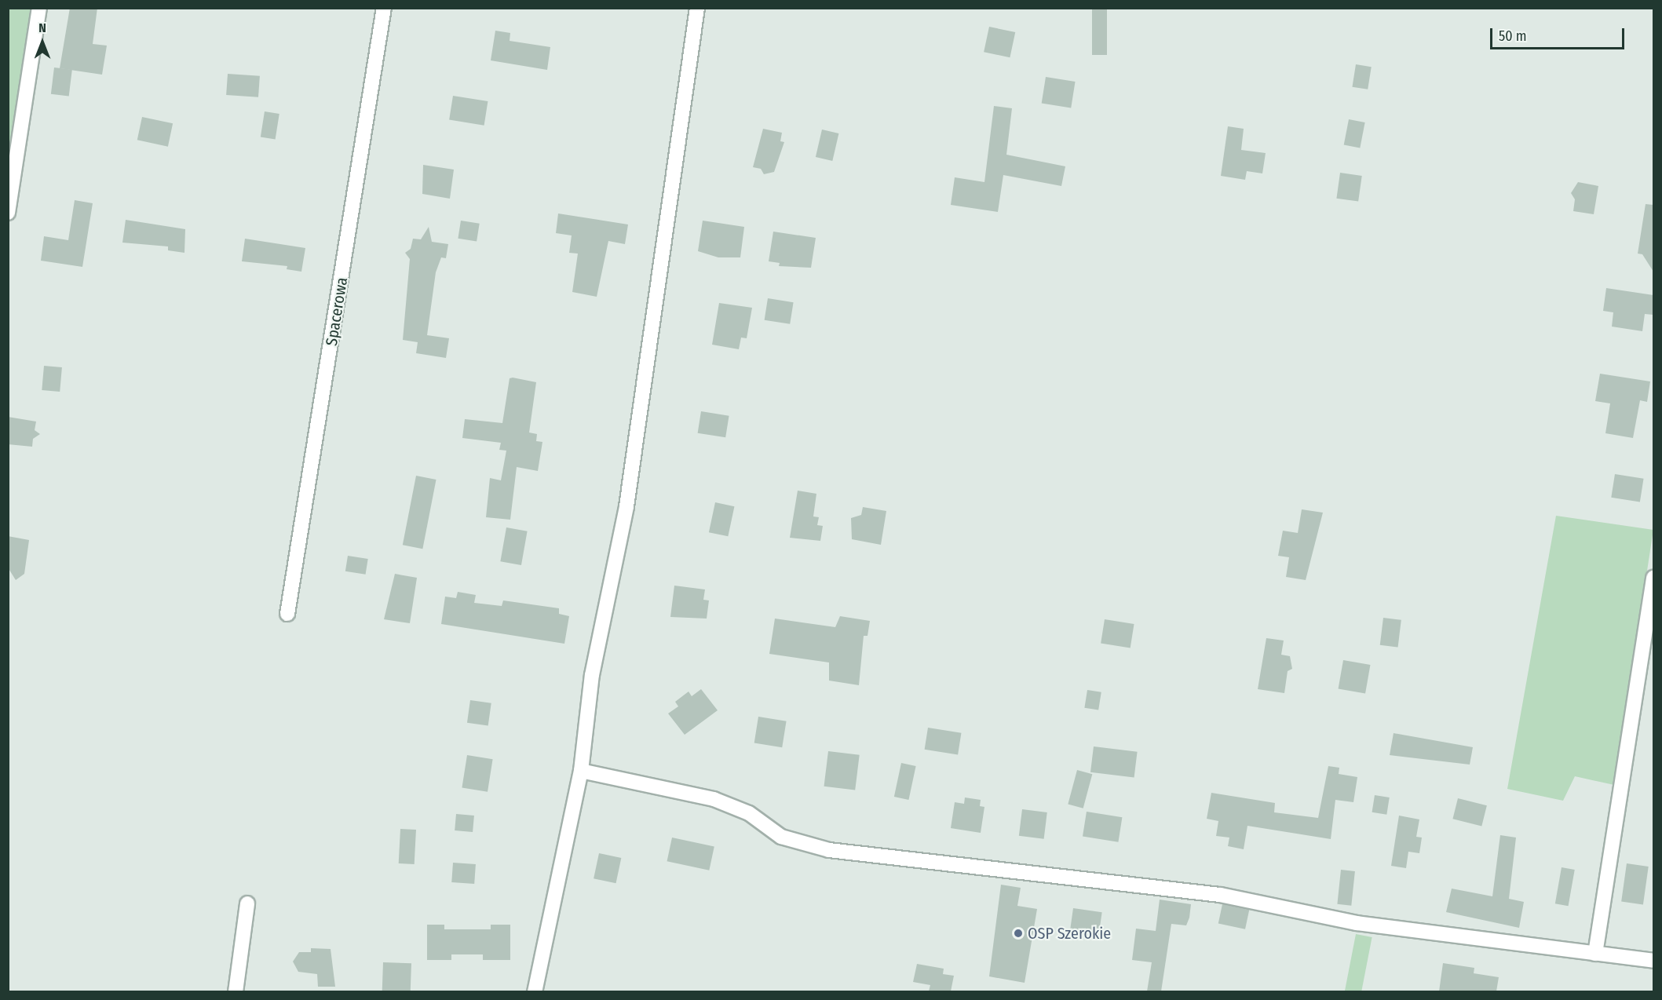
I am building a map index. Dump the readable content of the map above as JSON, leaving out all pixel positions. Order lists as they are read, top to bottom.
{
  "streets": {
    "street": ["Spacerowa"]
  },
  "places": ["OSP Szerokie"],
  "scale_bar": "50 m",
  "north": "top"
}
